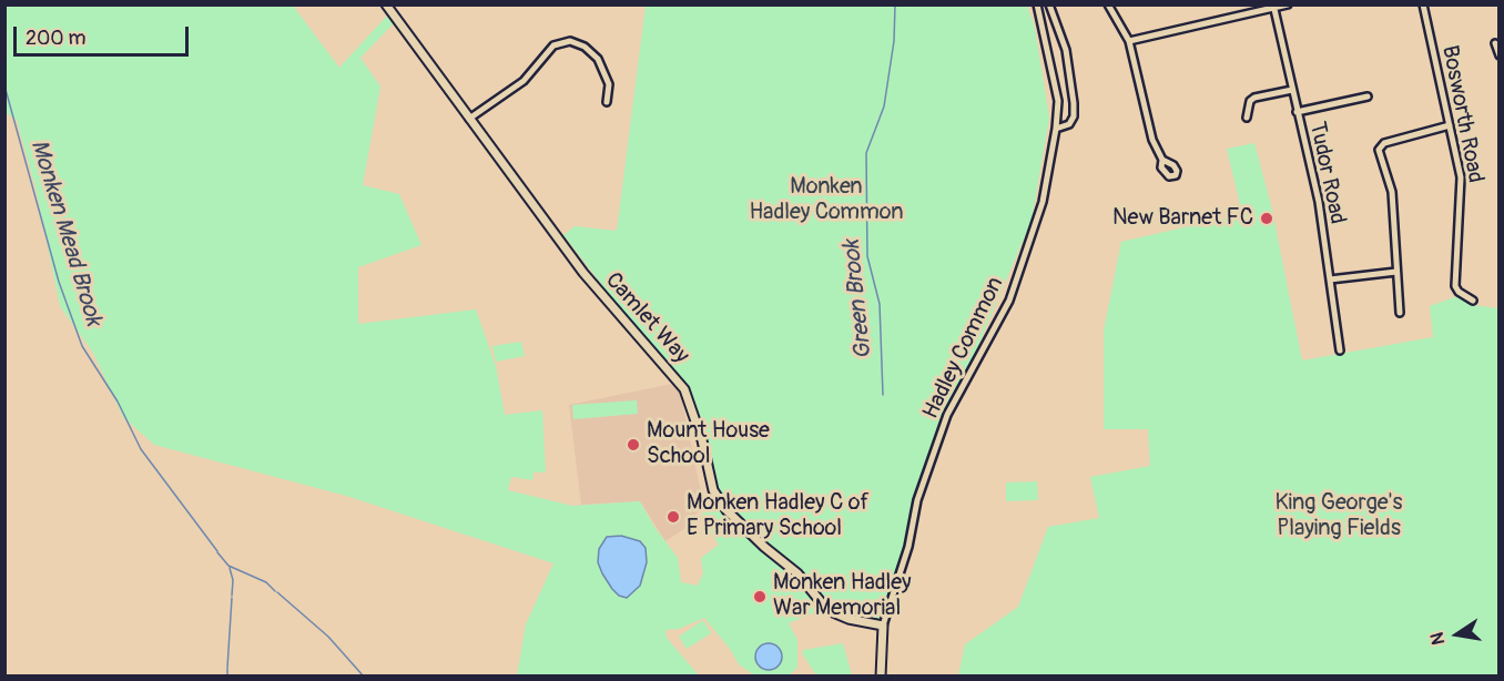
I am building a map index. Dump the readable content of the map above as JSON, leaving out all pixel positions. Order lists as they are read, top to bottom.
{
  "streets": {
    "street": [
      "Bosworth Road",
      "Tudor Road",
      "Camlet Way",
      "Hadley Common"
    ]
  },
  "crossings": [
    ["Camlet Way", "Hadley Common"]
  ],
  "water": ["Monken Mead Brook", "Green Brook"],
  "parks": ["Monken Hadley Common", "King George's Playing Fields"],
  "places": [
    "New Barnet FC",
    "Mount House School",
    "Monken Hadley C of E Primary School",
    "Monken Hadley War Memorial"
  ],
  "scale_bar": "200 m",
  "north": "left"
}
